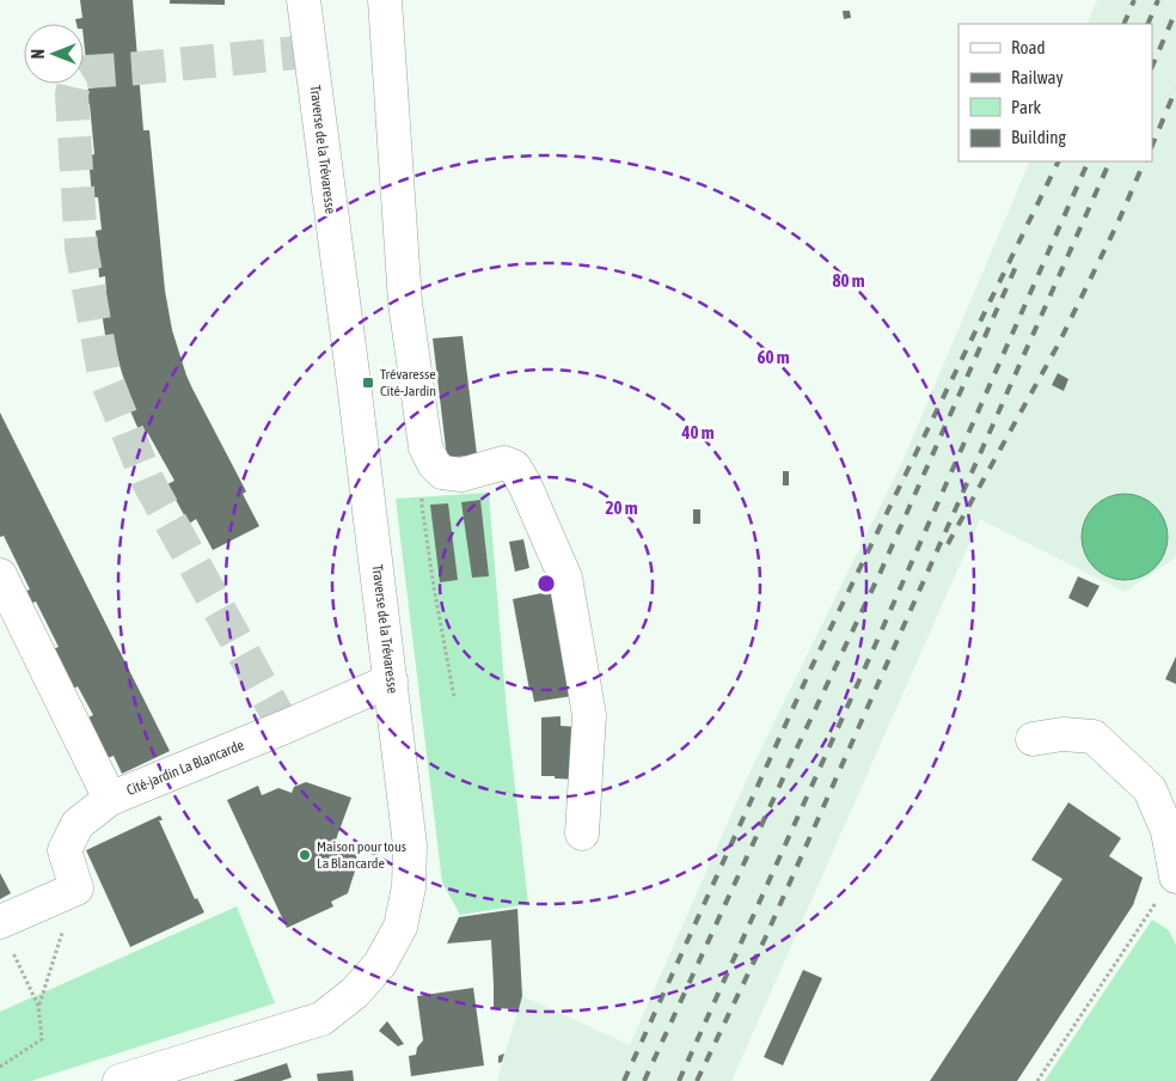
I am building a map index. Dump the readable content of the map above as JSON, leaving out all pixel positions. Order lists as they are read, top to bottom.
{
  "streets": {
    "street": ["Traverse de la Trévaresse", "Cité-jardin La Blancarde"]
  },
  "crossings": [
    ["Traverse de la Trévaresse", "Cité-jardin La Blancarde"]
  ],
  "places": {
    "transit": ["Trévaresse Cité-Jardin"],
    "other": ["Maison pour tous La Blancarde"]
  },
  "legend": [
    "Road",
    "Railway",
    "Park",
    "Building"
  ],
  "north": "left",
  "rings": [
    "80 m",
    "60 m",
    "40 m",
    "20 m"
  ]
}
